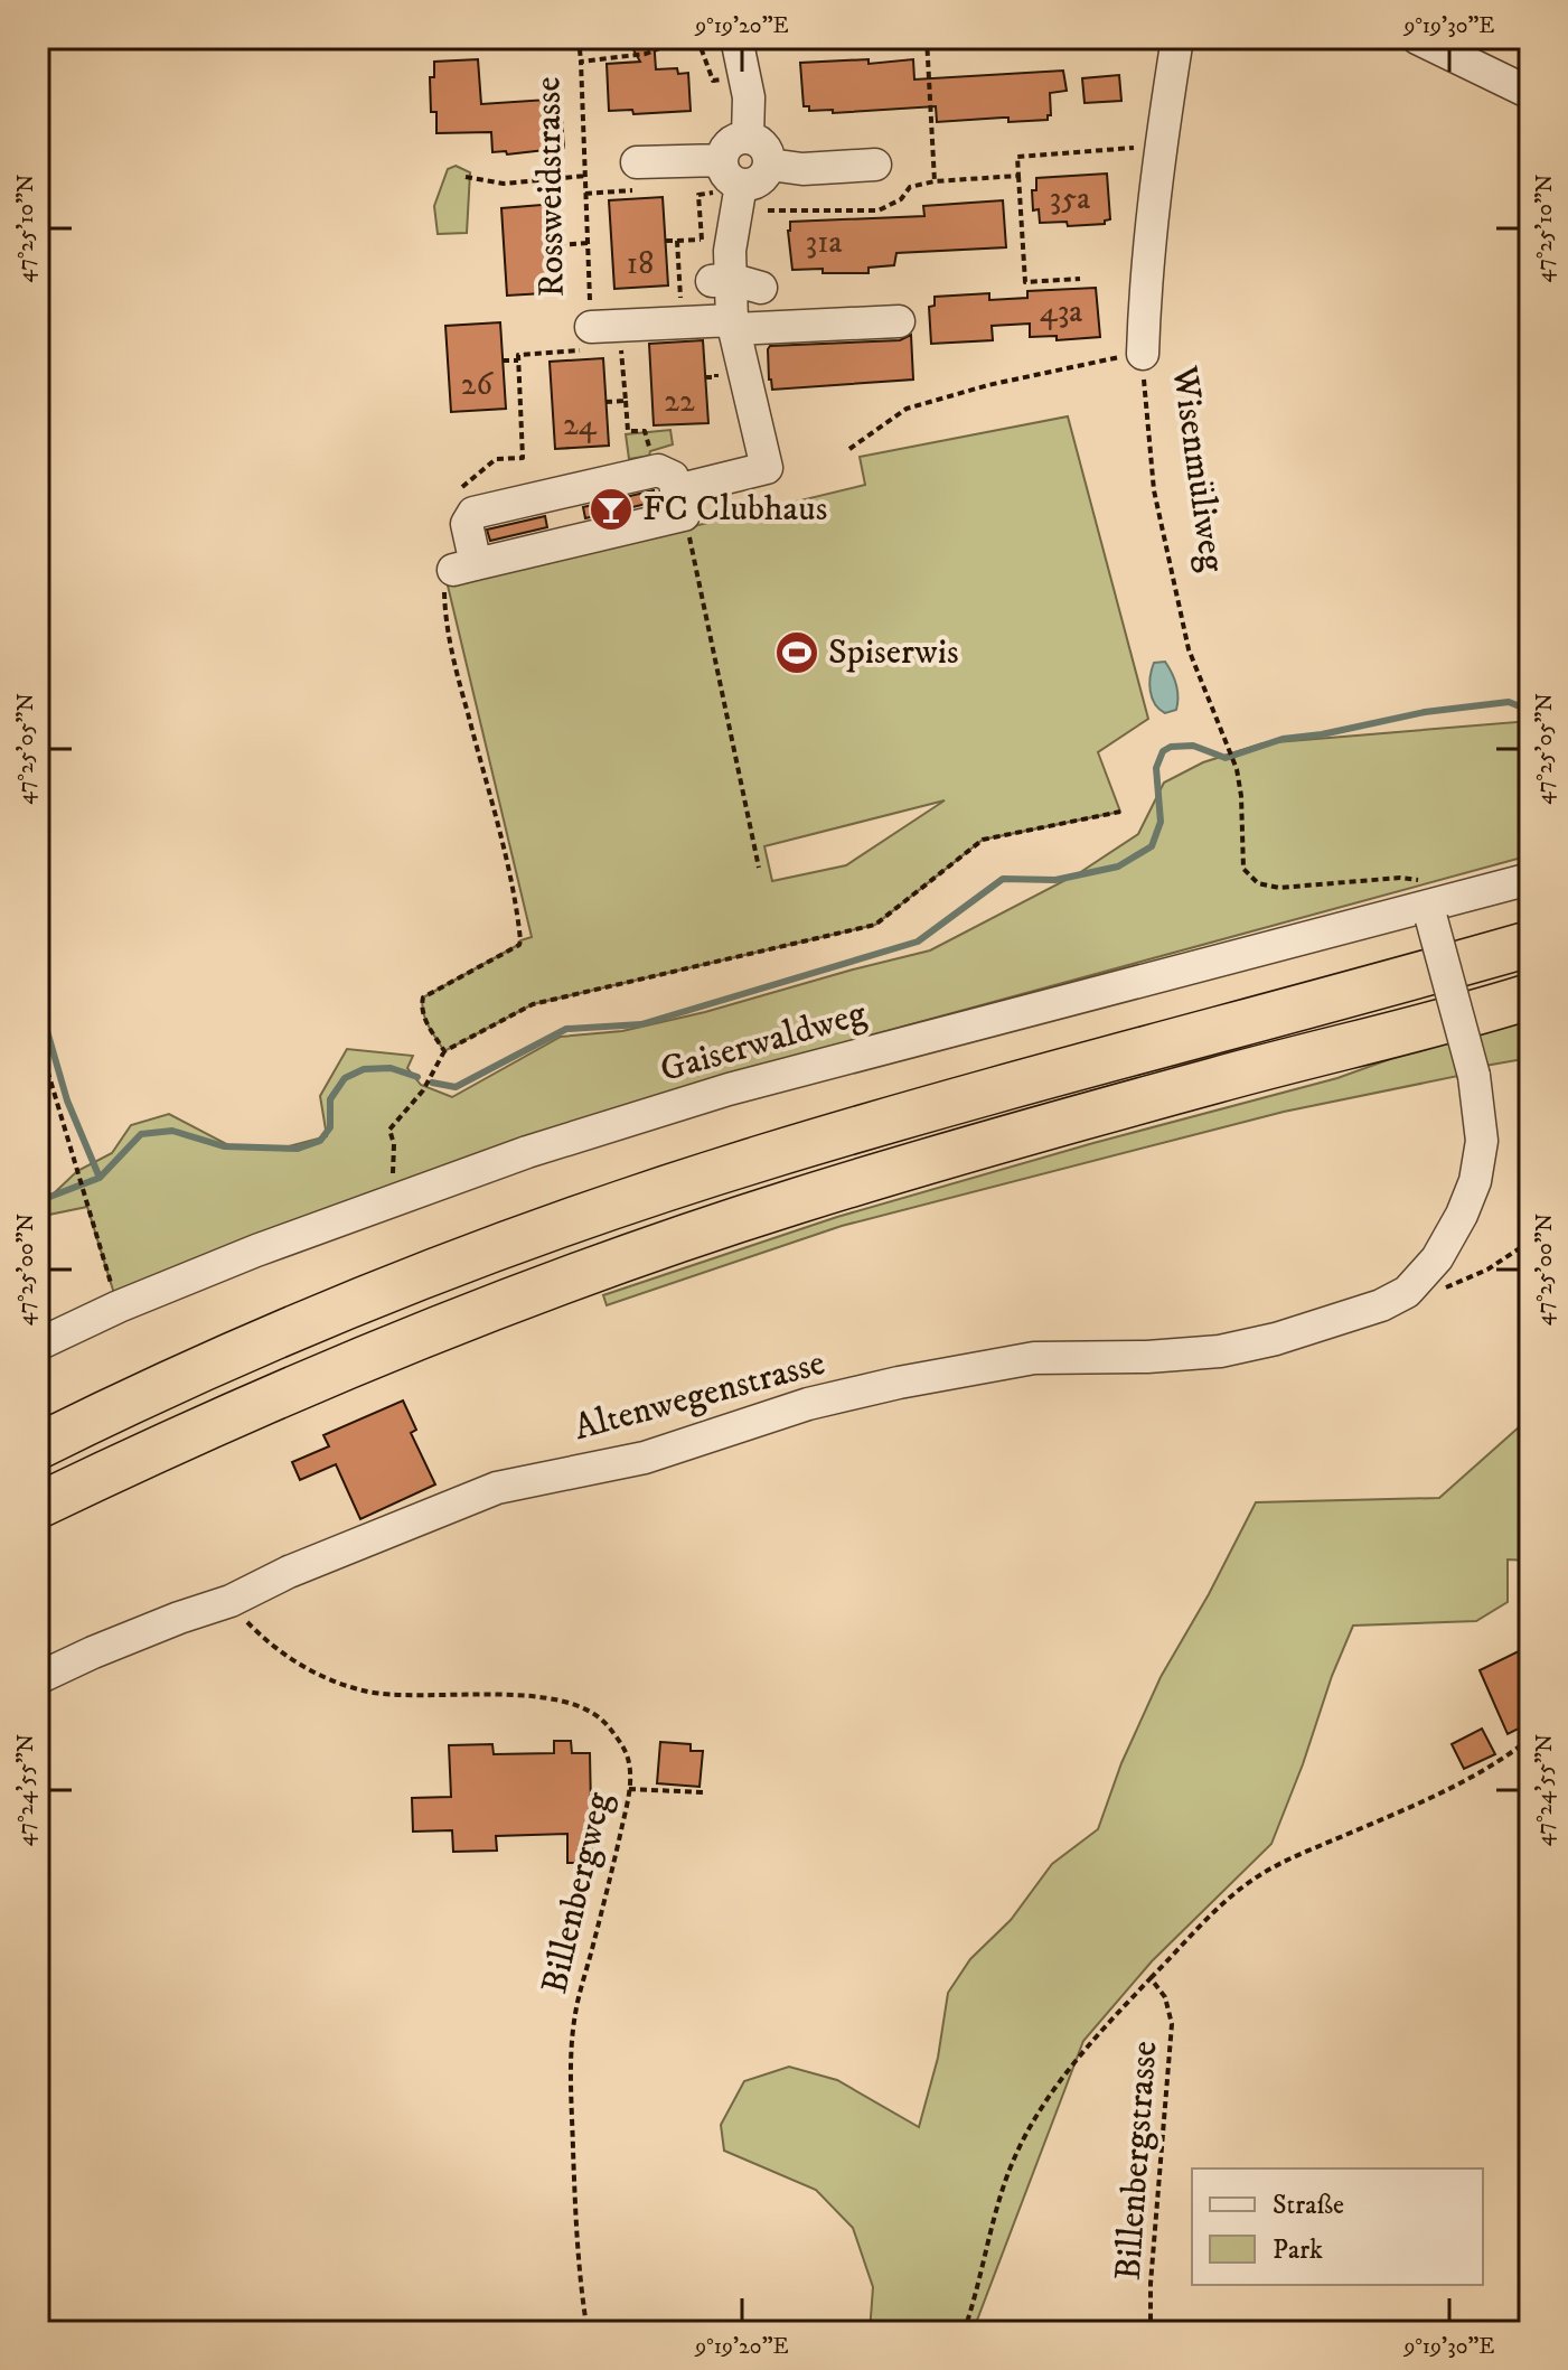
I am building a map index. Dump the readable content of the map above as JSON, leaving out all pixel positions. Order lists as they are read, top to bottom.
{
  "streets": {
    "street": ["Wisenmüliweg", "Gaiserwaldweg", "Altenwegenstrasse"],
    "path": ["Rossweidstrasse", "Billenbergweg", "Billenbergstrasse"]
  },
  "crossings": [
    ["Wisenmüliweg", "Gaiserwaldweg"],
    ["Wisenmüliweg", "Altenwegenstrasse"],
    ["Gaiserwaldweg", "Altenwegenstrasse"],
    ["Altenwegenstrasse", "Billenbergweg"]
  ],
  "places": {
    "bar": ["FC Clubhaus"],
    "sports": ["Spiserwis"]
  },
  "house_numbers": [
    "35a",
    "31a",
    "18",
    "43a",
    "26",
    "22",
    "24"
  ],
  "legend": ["Straße", "Park"],
  "coordinates": [
    "9°19'20\"E",
    "9°19'30\"E",
    "47°25'10\"N",
    "47°25'05\"N",
    "47°25'00\"N",
    "47°24'55\"N"
  ]
}
